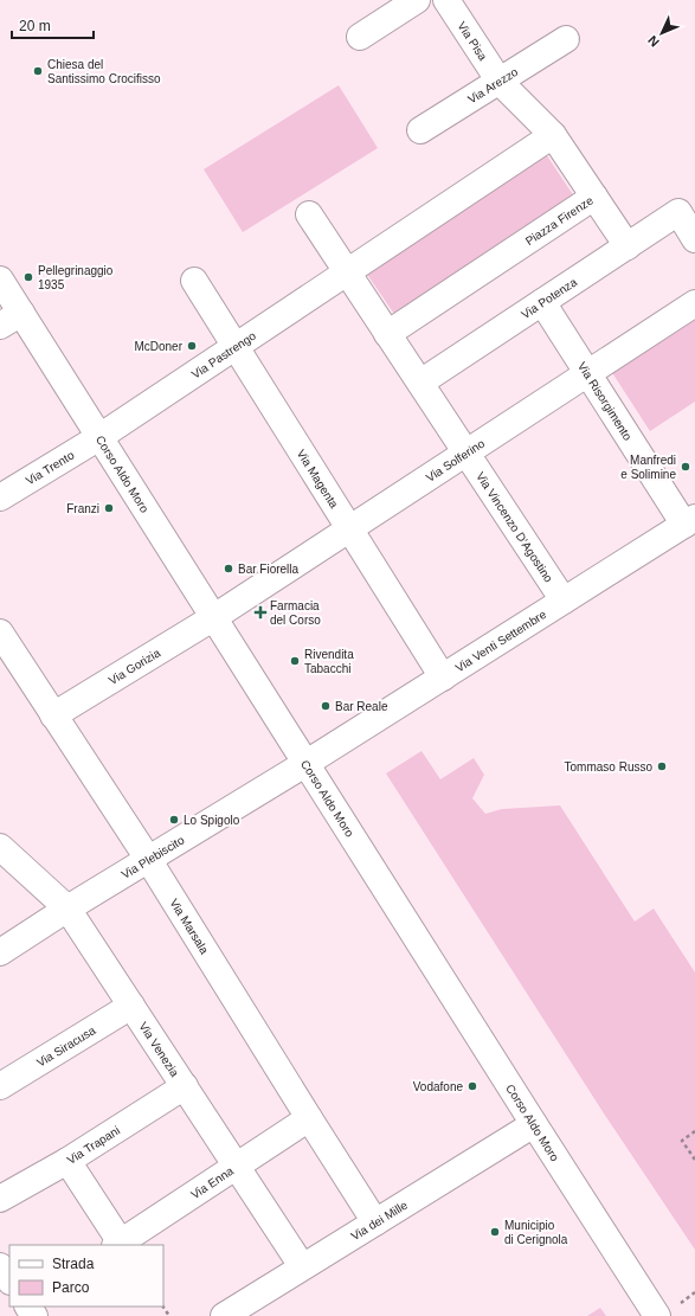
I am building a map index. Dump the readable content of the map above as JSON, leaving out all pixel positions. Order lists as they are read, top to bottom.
{
  "streets": {
    "street": [
      "Via Pisa",
      "Via Arezzo",
      "Piazza Firenze",
      "Via Potenza",
      "Via Pastrengo",
      "Via Risorgimento",
      "Via Solferino",
      "Via Trento",
      "Corso Aldo Moro",
      "Via Magenta",
      "Via Vincenzo D'Agostino",
      "Via Venti Settembre",
      "Via Gorizia",
      "Via Plebiscito",
      "Via Marsala",
      "Via Siracusa",
      "Via Venezia",
      "Via Trapani",
      "Via Enna",
      "Via dei Mille"
    ]
  },
  "crossings": [
    ["Via Pisa", "Via Arezzo"],
    ["Via Pisa", "Piazza Firenze"],
    ["Piazza Firenze", "Via Vincenzo D'Agostino"],
    ["Via Potenza", "Via Risorgimento"],
    ["Via Potenza", "Via Vincenzo D'Agostino"],
    ["Via Pastrengo", "Via Trento"],
    ["Via Pastrengo", "Corso Aldo Moro"],
    ["Via Pastrengo", "Via Magenta"],
    ["Via Risorgimento", "Via Solferino"],
    ["Via Risorgimento", "Via Venti Settembre"],
    ["Via Solferino", "Corso Aldo Moro"],
    ["Via Solferino", "Via Magenta"],
    ["Via Solferino", "Via Vincenzo D'Agostino"],
    ["Via Solferino", "Via Gorizia"],
    ["Via Trento", "Corso Aldo Moro"],
    ["Corso Aldo Moro", "Via Venti Settembre"],
    ["Corso Aldo Moro", "Via Gorizia"],
    ["Corso Aldo Moro", "Via Plebiscito"],
    ["Corso Aldo Moro", "Via dei Mille"],
    ["Via Magenta", "Via Venti Settembre"],
    ["Via Vincenzo D'Agostino", "Via Venti Settembre"],
    ["Via Venti Settembre", "Via Plebiscito"],
    ["Via Gorizia", "Via Marsala"],
    ["Via Plebiscito", "Via Marsala"],
    ["Via Plebiscito", "Via Venezia"],
    ["Via Marsala", "Via Enna"],
    ["Via Marsala", "Via dei Mille"],
    ["Via Siracusa", "Via Venezia"],
    ["Via Venezia", "Via Trapani"],
    ["Via Venezia", "Via Enna"],
    ["Via Venezia", "Via dei Mille"]
  ],
  "places": {
    "other": [
      "Chiesa del Santissimo Crocifisso",
      "Pellegrinaggio 1935",
      "McDoner",
      "Manfredi e Solimine",
      "Franzi",
      "Bar Fiorella",
      "Rivendita Tabacchi",
      "Bar Reale",
      "Tommaso Russo",
      "Lo Spigolo",
      "Vodafone",
      "Municipio di Cerignola"
    ],
    "health": ["Farmacia del Corso"]
  },
  "legend": ["Strada", "Parco"],
  "scale_bar": "20 m",
  "north": "bottom left"
}
